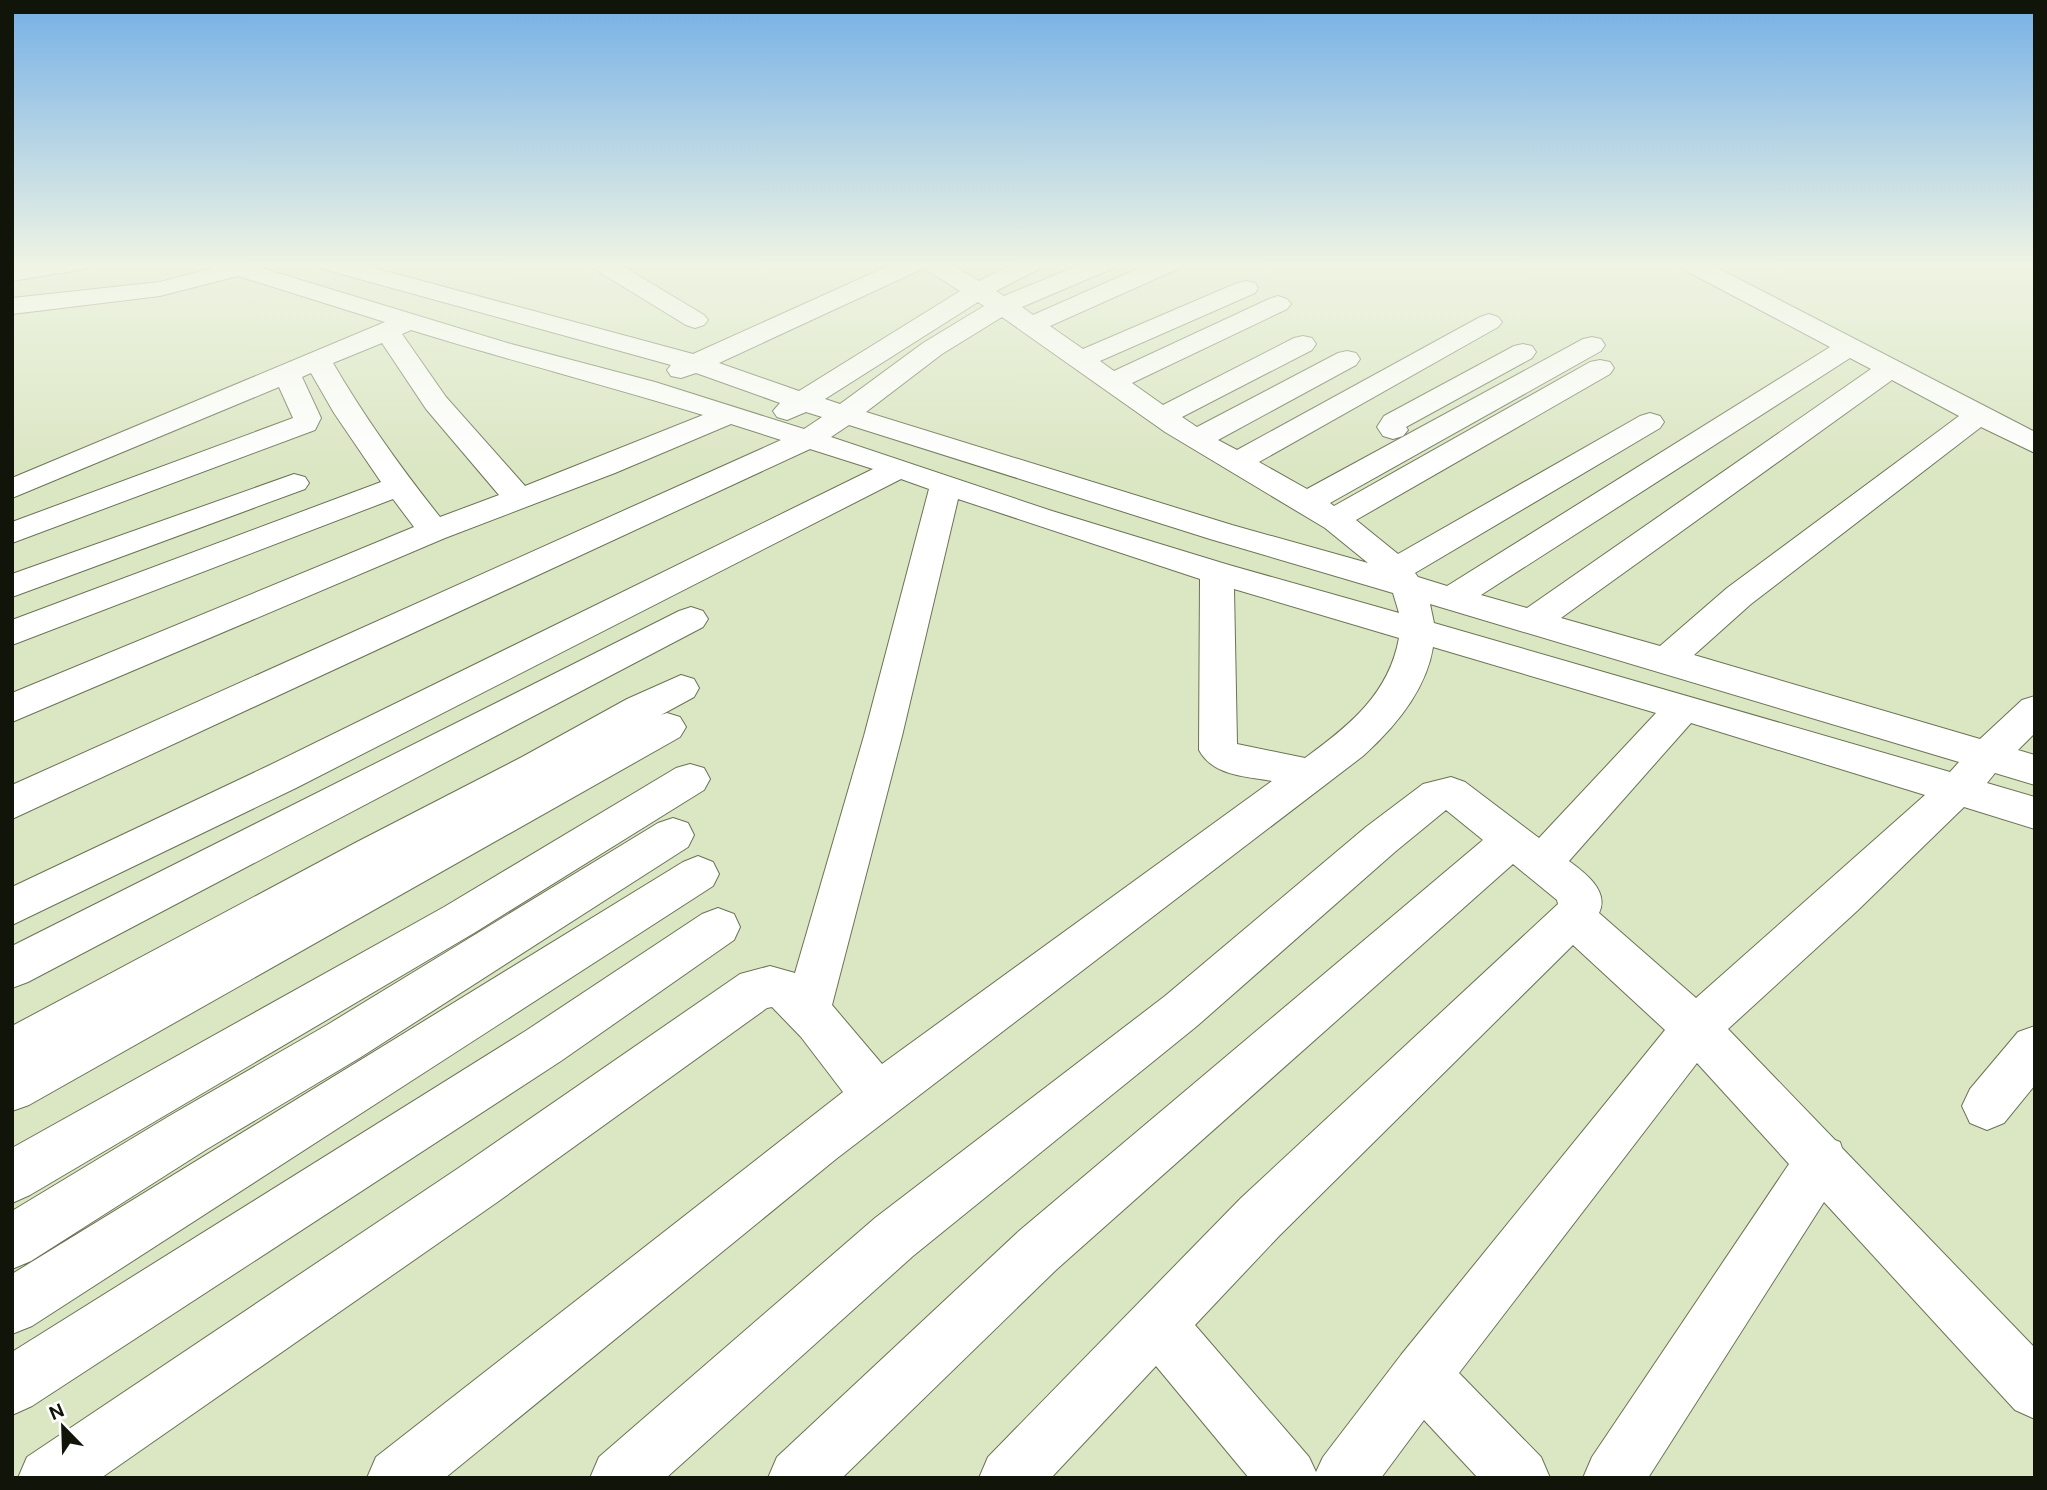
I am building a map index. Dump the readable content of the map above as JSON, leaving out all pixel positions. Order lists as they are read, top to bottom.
{
  "north": "top left"
}
